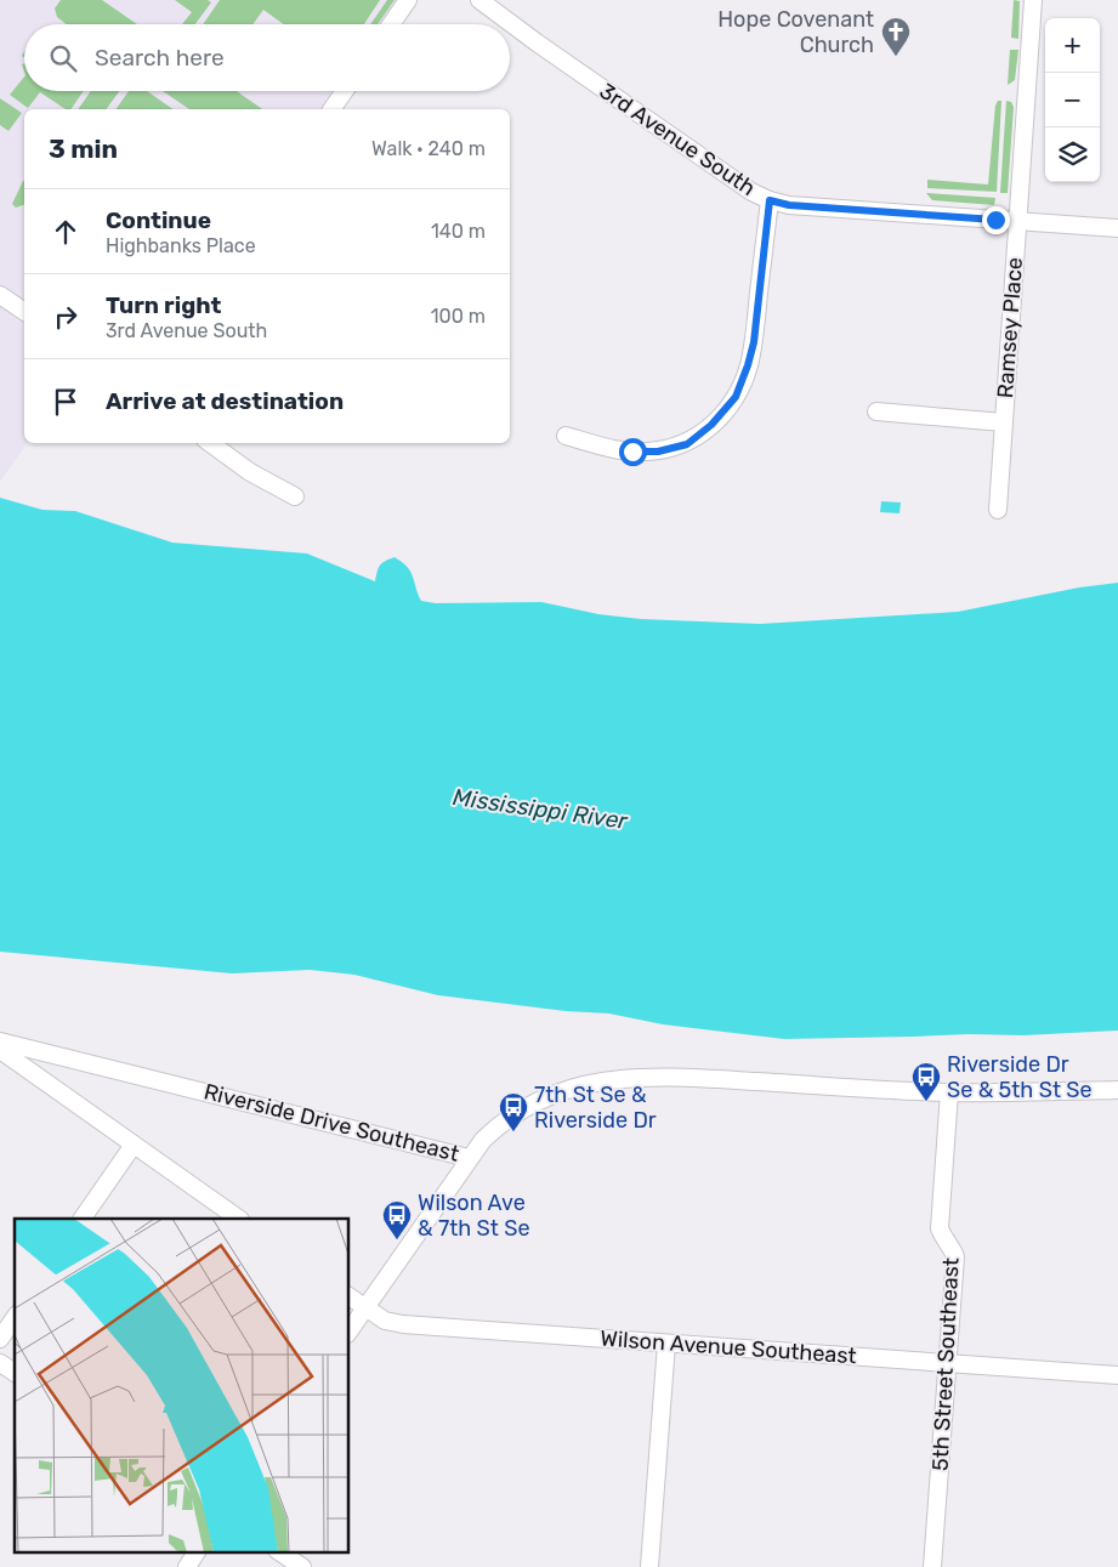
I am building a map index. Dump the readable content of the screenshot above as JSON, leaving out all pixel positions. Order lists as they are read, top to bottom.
{
  "streets": {
    "street": [
      "3rd Avenue South",
      "Ramsey Place",
      "Riverside Drive Southeast",
      "Wilson Avenue Southeast",
      "5th Street Southeast"
    ]
  },
  "crossings": [
    ["3rd Avenue South", "Ramsey Place"],
    ["Riverside Drive Southeast", "5th Street Southeast"],
    ["Wilson Avenue Southeast", "5th Street Southeast"]
  ],
  "water": ["Mississippi River"],
  "places": {
    "church": ["Hope Covenant Church"],
    "bus stop": ["Riverside Dr Se & 5th St Se", "7th St Se & Riverside Dr", "Wilson Ave & 7th St Se"]
  },
  "page": {
    "map_buttons": ["+", "−"],
    "search": "Search here",
    "heading": ["3 min", "Walk · 240 m"],
    "list": [
      ["Continue", "Highbanks Place", "140 m"],
      ["Turn right", "3rd Avenue South", "100 m"],
      "Arrive at destination"
    ]
  }
}
